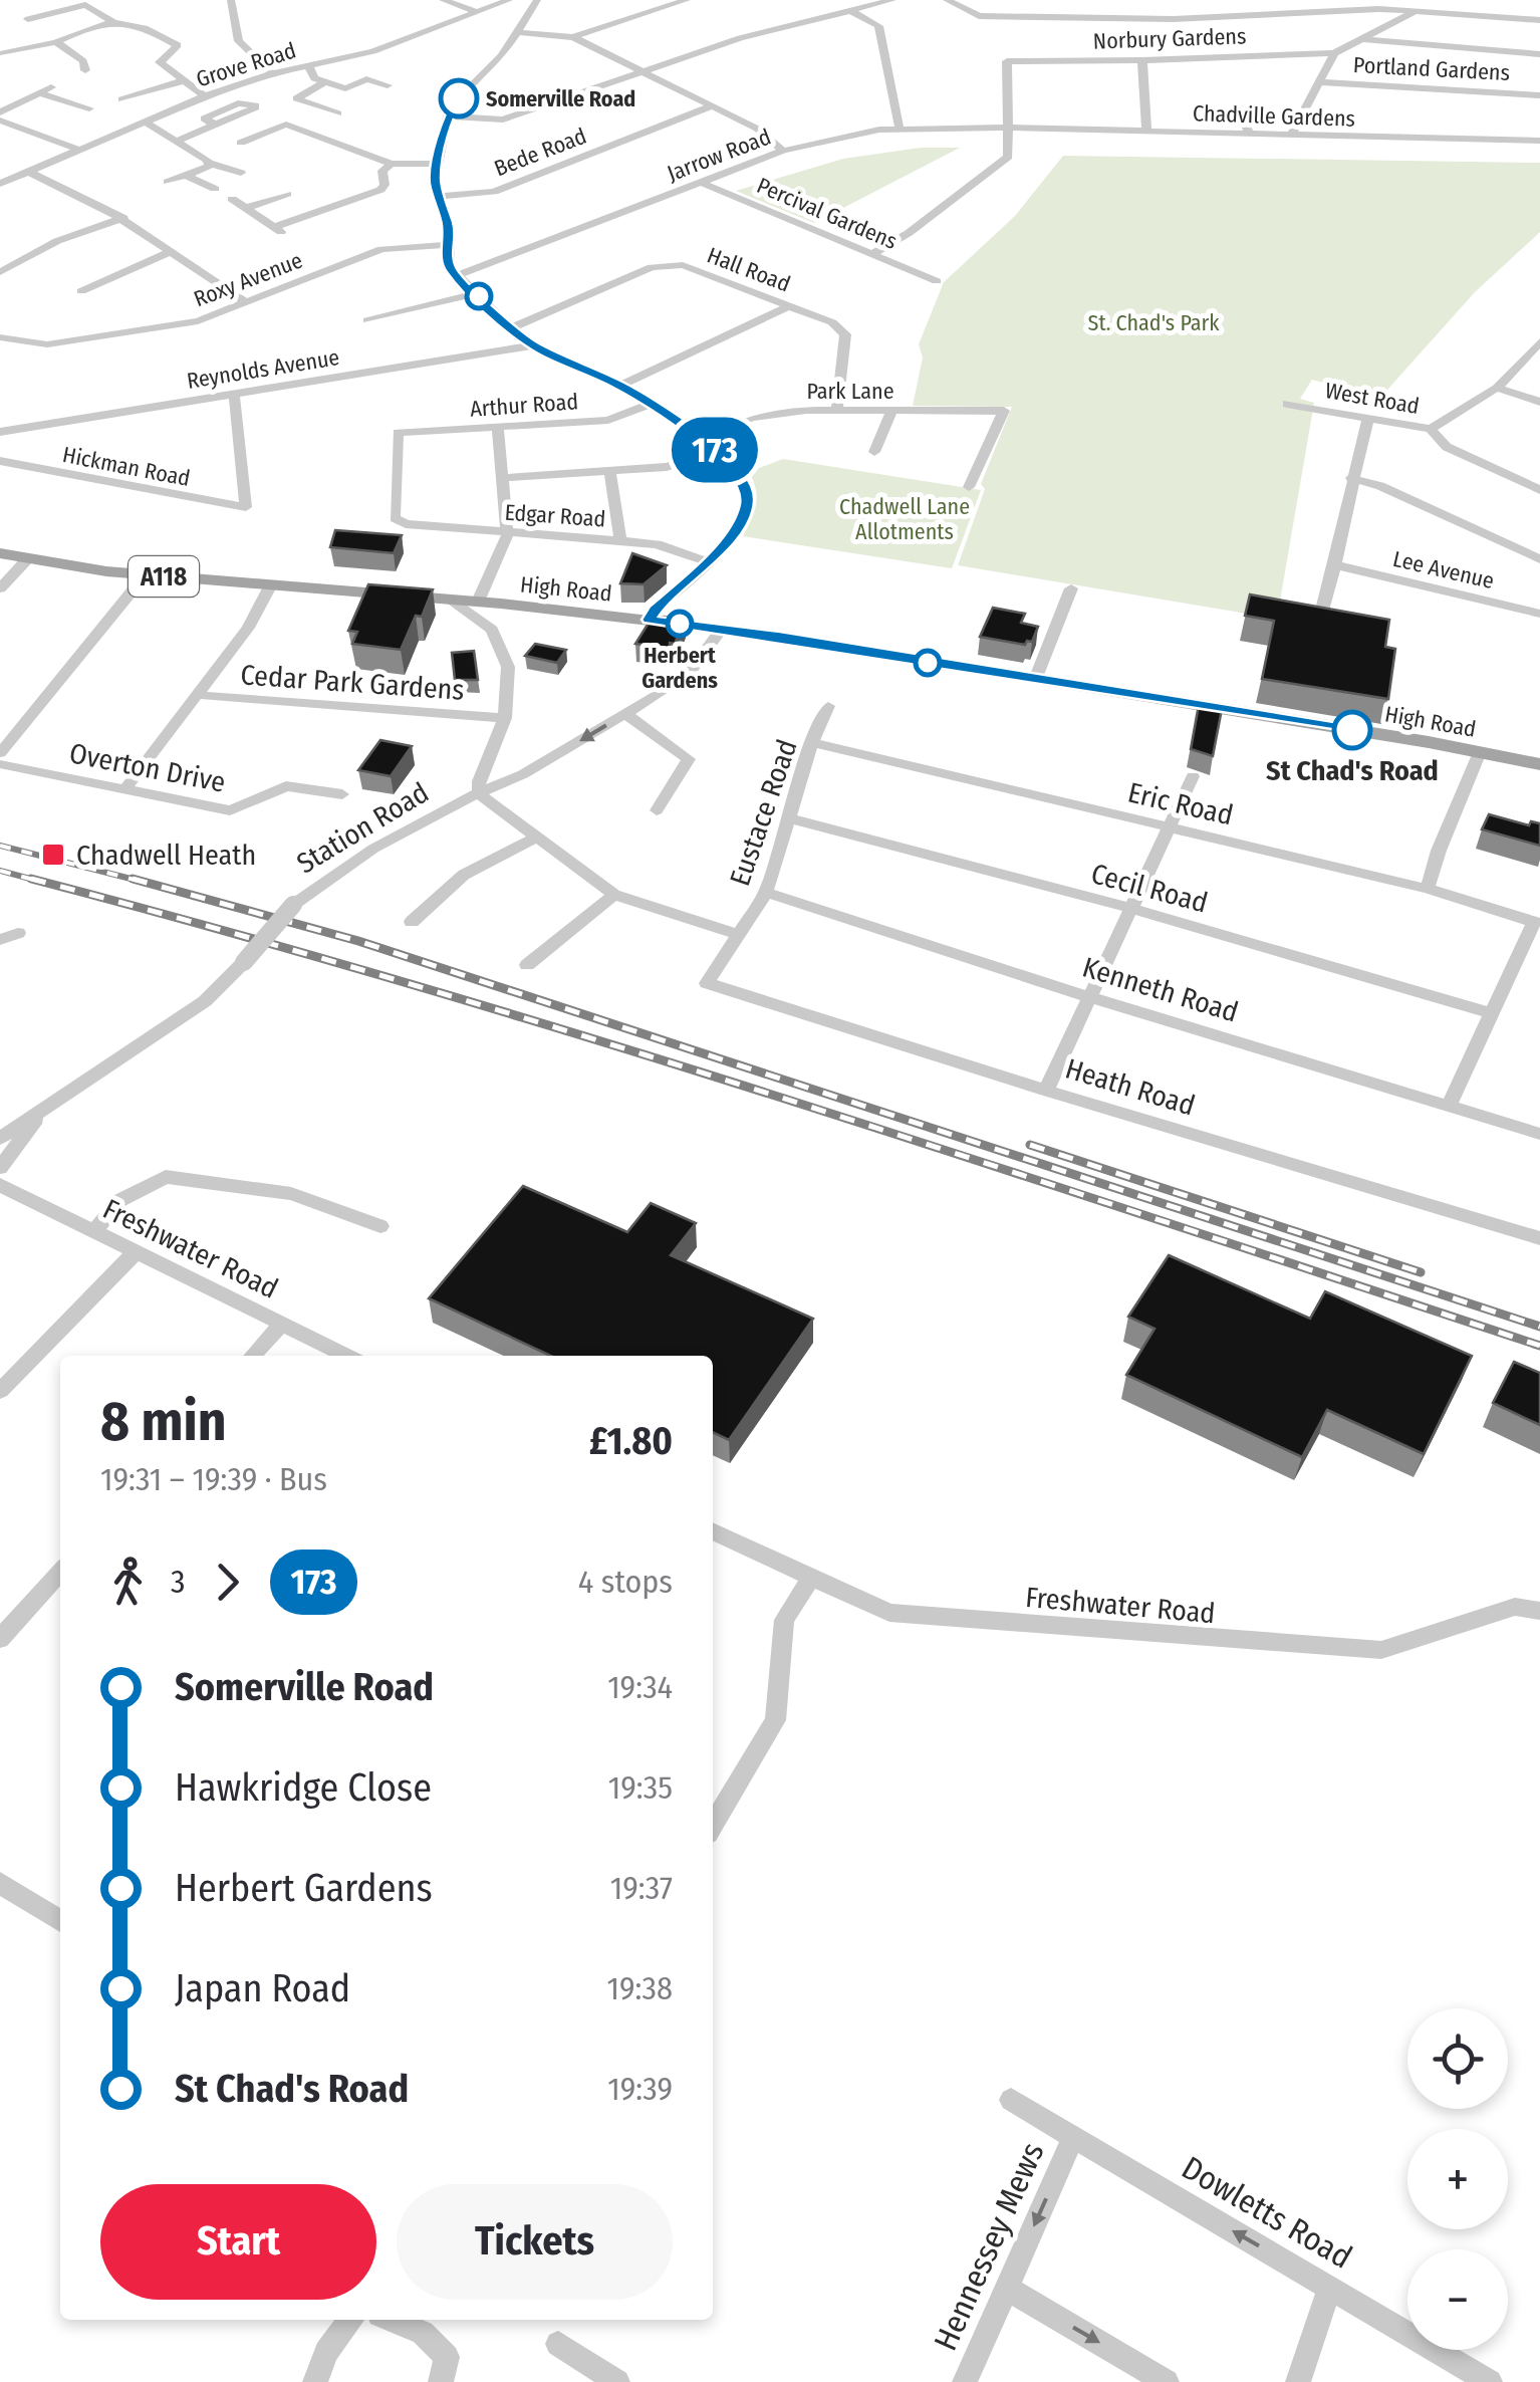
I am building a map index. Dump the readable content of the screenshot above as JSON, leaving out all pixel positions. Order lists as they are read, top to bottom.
{
  "streets": {
    "main road": ["A118", "High Road"],
    "street": [
      "Norbury Gardens",
      "Grove Road",
      "Portland Gardens",
      "Chadville Gardens",
      "Bede Road",
      "Jarrow Road",
      "Percival Gardens",
      "Hall Road",
      "Roxy Avenue",
      "Reynolds Avenue",
      "Park Lane",
      "West Road",
      "Arthur Road",
      "Hickman Road",
      "Edgar Road",
      "Lee Avenue",
      "Cedar Park Gardens",
      "Overton Drive",
      "Eric Road",
      "Eustace Road",
      "Station Road",
      "Cecil Road",
      "Kenneth Road",
      "Heath Road",
      "Freshwater Road",
      "Dowletts Road",
      "Hennessey Mews"
    ]
  },
  "crossings": [
    ["Norbury Gardens", "Chadville Gardens"],
    ["Norbury Gardens", "Jarrow Road"],
    ["Chadville Gardens", "Jarrow Road"],
    ["Jarrow Road", "Percival Gardens"],
    ["Hall Road", "Park Lane"],
    ["Reynolds Avenue", "Hickman Road"],
    ["Arthur Road", "Edgar Road"],
    ["High Road", "Station Road"],
    ["Eric Road", "Eustace Road"],
    ["Eric Road", "Cecil Road"],
    ["Eustace Road", "Cecil Road"],
    ["Eustace Road", "Kenneth Road"],
    ["Eustace Road", "Heath Road"],
    ["Dowletts Road", "Hennessey Mews"]
  ],
  "one_way": ["Dowletts Road", "Hennessey Mews"],
  "parks": ["St. Chad's Park", "Chadwell Lane Allotments"],
  "places": {
    "other": ["Somerville Road", "Herbert Gardens", "St Chad's Road"],
    "transit": ["Chadwell Heath"]
  },
  "lines": ["bus line 173"],
  "page": {
    "on_map": "173",
    "heading": ["8 min", "19:31 – 19:39 · Bus", "£1.80"],
    "legs": ["3", "173", "4 stops"],
    "list": [
      {
        "name": "Somerville Road",
        "value": "19:34"
      },
      {
        "name": "Hawkridge Close",
        "value": "19:35"
      },
      {
        "name": "Herbert Gardens",
        "value": "19:37"
      },
      {
        "name": "Japan Road",
        "value": "19:38"
      },
      {
        "name": "St Chad's Road",
        "value": "19:39"
      }
    ],
    "map_buttons": ["+", "−"],
    "buttons": ["Start", "Tickets"]
  }
}
